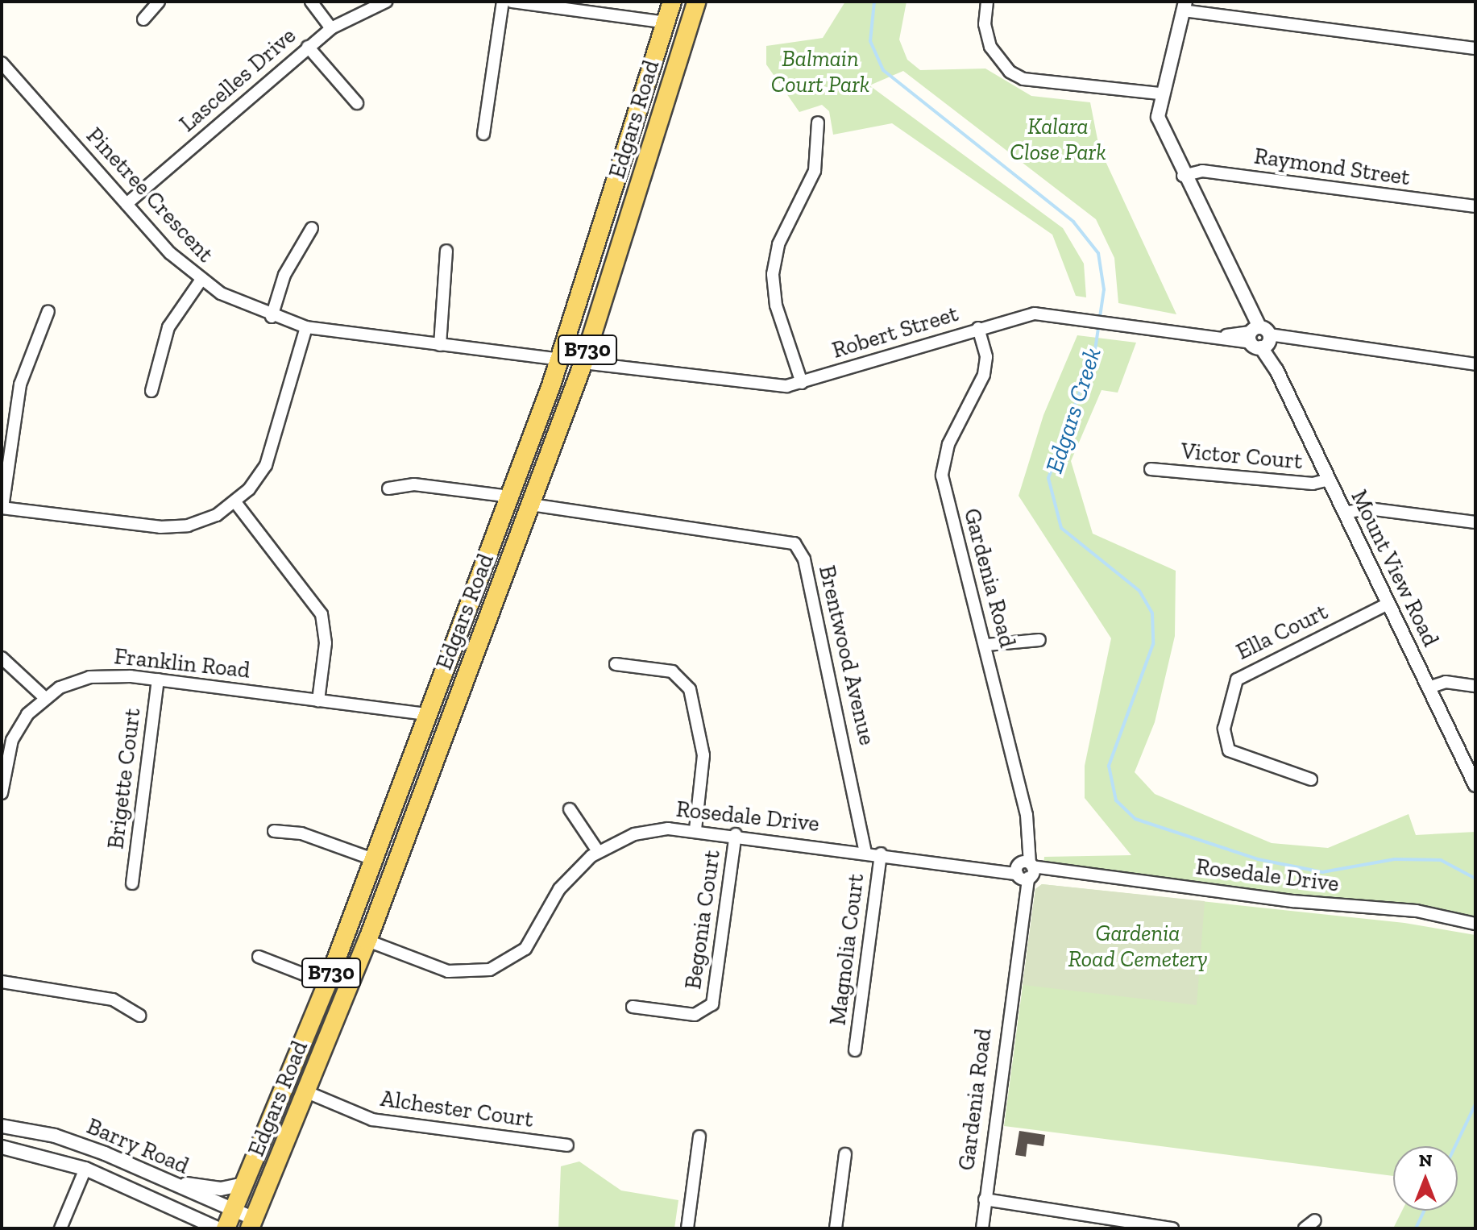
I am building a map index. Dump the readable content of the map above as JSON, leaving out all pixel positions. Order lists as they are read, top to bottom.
{
  "streets": {
    "main road": ["Edgars Road", "B730"],
    "street": [
      "Lascelles Drive",
      "Raymond Street",
      "Pinetree Crescent",
      "Robert Street",
      "Victor Court",
      "Mount View Road",
      "Gardenia Road",
      "Ella Court",
      "Brentwood Avenue",
      "Franklin Road",
      "Brigette Court",
      "Rosedale Drive",
      "Begonia Court",
      "Magnolia Court",
      "Alchester Court",
      "Barry Road"
    ]
  },
  "crossings": [
    ["Lascelles Drive", "Pinetree Crescent"],
    ["Edgars Road", "Pinetree Crescent"],
    ["Edgars Road", "Robert Street"],
    ["Edgars Road", "Brentwood Avenue"],
    ["Edgars Road", "Franklin Road"],
    ["Edgars Road", "Rosedale Drive"],
    ["Edgars Road", "Alchester Court"],
    ["Edgars Road", "Barry Road"],
    ["Raymond Street", "Mount View Road"],
    ["Robert Street", "Mount View Road"],
    ["Robert Street", "Gardenia Road"],
    ["Victor Court", "Mount View Road"],
    ["Mount View Road", "Ella Court"],
    ["Gardenia Road", "Rosedale Drive"],
    ["Brentwood Avenue", "Rosedale Drive"],
    ["Franklin Road", "Brigette Court"],
    ["Rosedale Drive", "Begonia Court"],
    ["Rosedale Drive", "Magnolia Court"]
  ],
  "water": ["Edgars Creek"],
  "parks": ["Balmain Court Park", "Kalara Close Park", "Gardenia Road Cemetery"],
  "north": "top"
}
